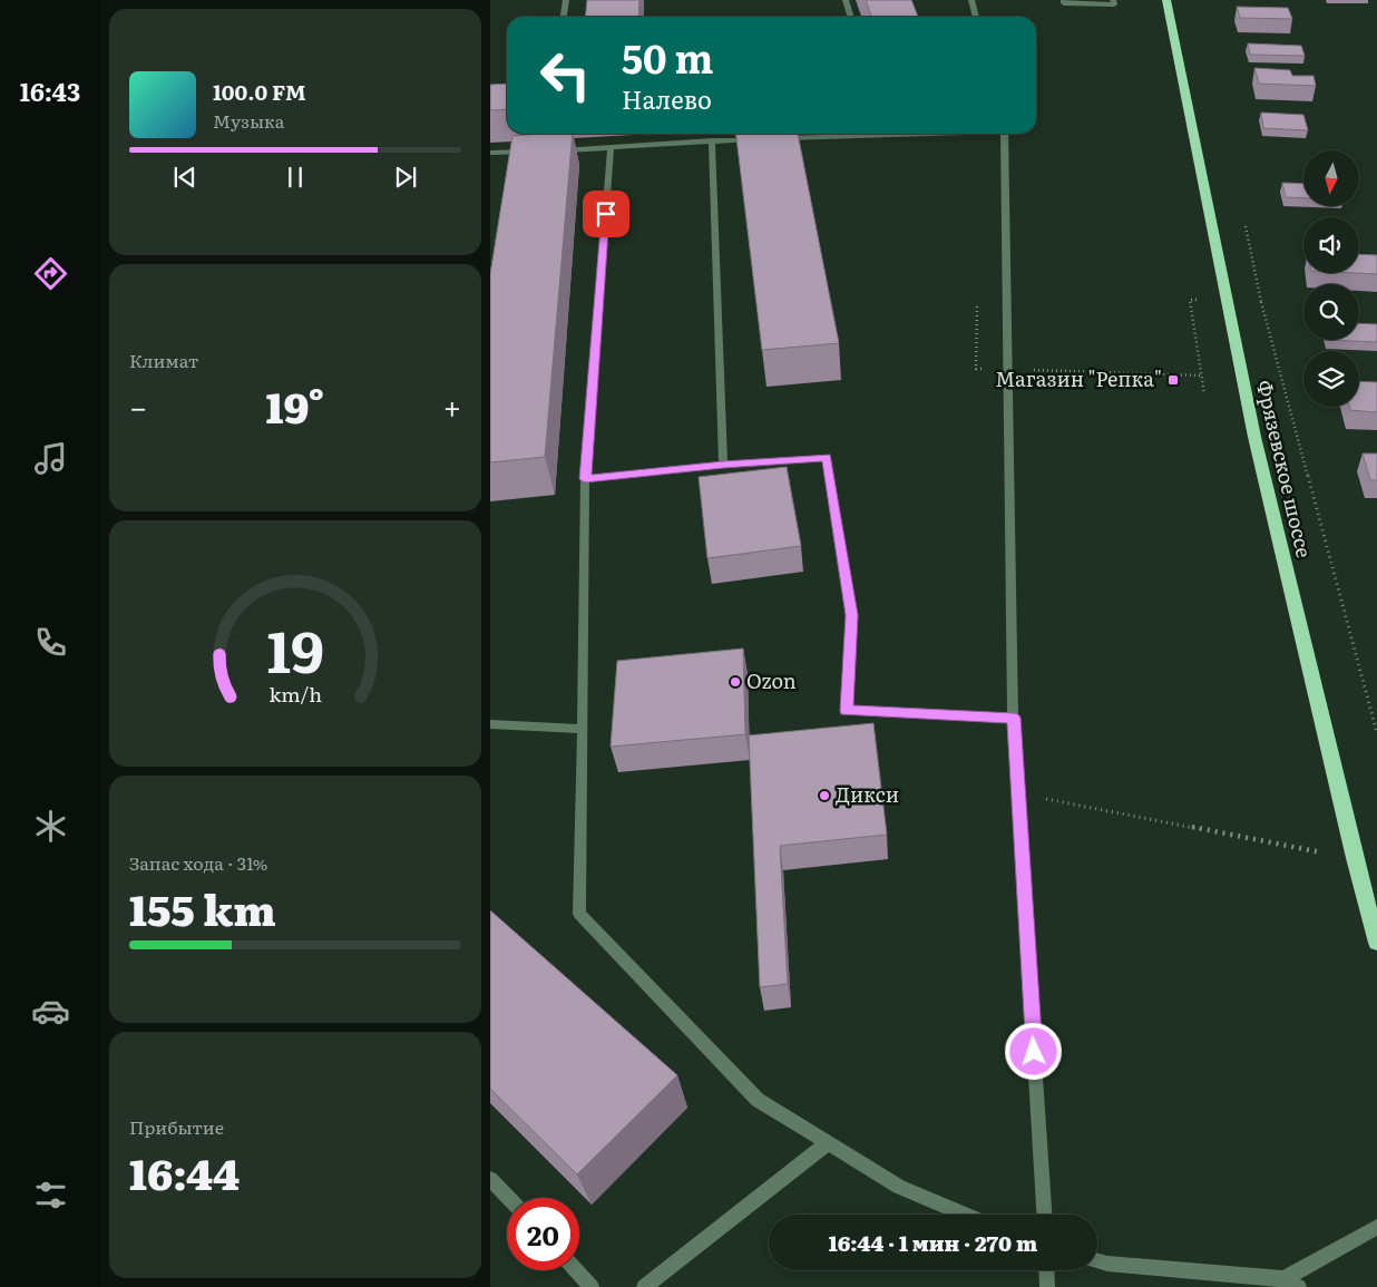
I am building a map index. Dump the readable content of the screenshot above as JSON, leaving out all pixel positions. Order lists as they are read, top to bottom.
{
  "streets": {
    "highway": ["Фрязевское шоссе"]
  },
  "places": {
    "transit": ["Магазин \"Репка\""],
    "other": ["Ozon", "Дикси"]
  },
  "north": "bottom",
  "page": {
    "tabs": "16:43",
    "turn": ["50 m", "Налево"],
    "song": ["100.0 FM", "Музыка"],
    "tile": [
      "Климат",
      ["Запас хода · 31%", "155 km"],
      ["Прибытие", "16:44"]
    ],
    "heat": ["−", "19°", "+"],
    "limit": "20",
    "trip": "16:44 · 1 мин · 270 m",
    "gauge": ["19", "km/h"]
  }
}
